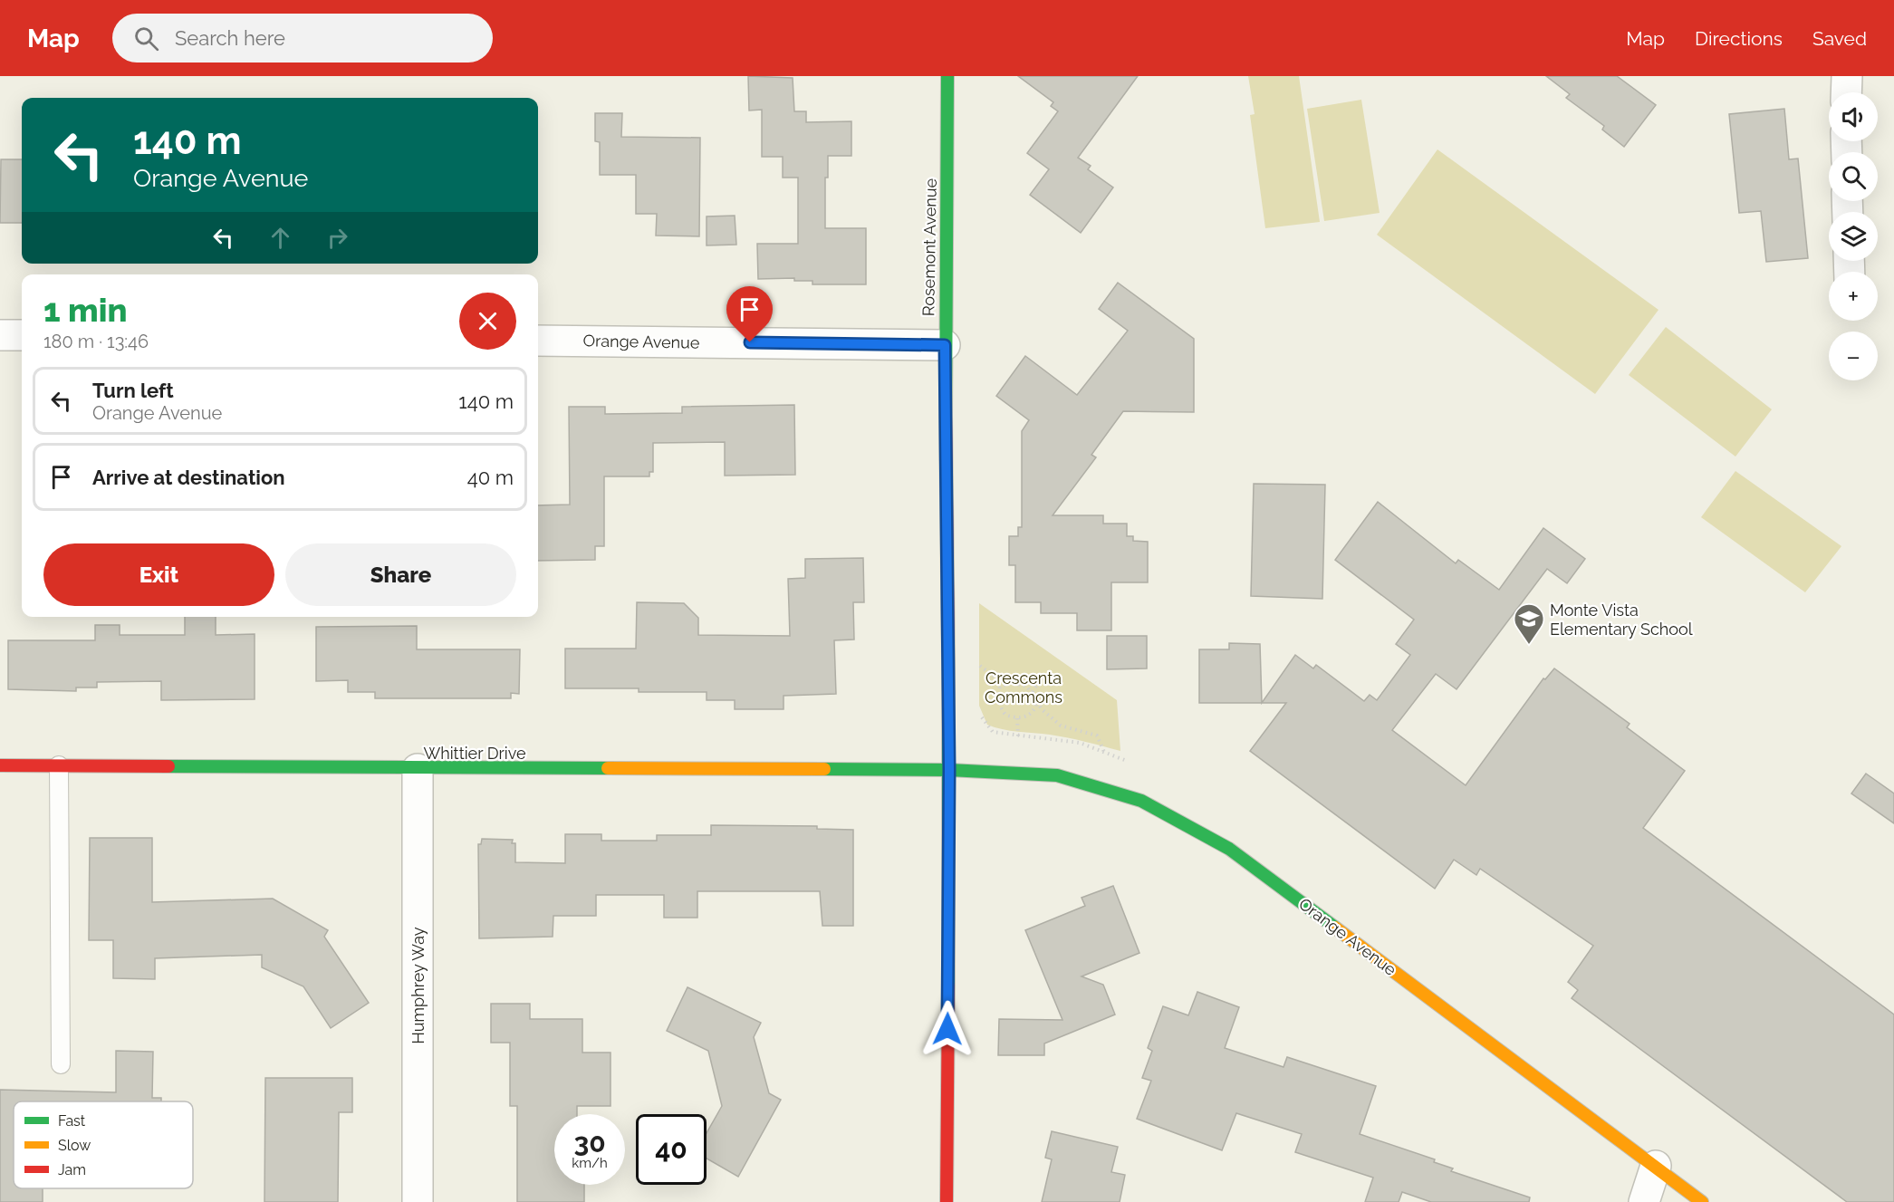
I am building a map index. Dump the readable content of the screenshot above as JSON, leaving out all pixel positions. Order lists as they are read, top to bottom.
{
  "streets": {
    "street": [
      "Rosemont Avenue",
      "Orange Avenue",
      "Whittier Drive",
      "Humphrey Way"
    ]
  },
  "crossings": [
    ["Rosemont Avenue", "Orange Avenue"],
    ["Rosemont Avenue", "Whittier Drive"],
    ["Orange Avenue", "Whittier Drive"],
    ["Whittier Drive", "Humphrey Way"]
  ],
  "parks": ["Crescenta Commons"],
  "places": {
    "school or university": ["Monte Vista Elementary School"]
  },
  "legend": ["Fast", "Slow", "Jam"],
  "page": {
    "header": "Map",
    "search": "Search here",
    "nav": ["Map", "Directions", "Saved"],
    "map_buttons": ["+", "−"],
    "turn": ["140 m", "Orange Avenue"],
    "heading": ["1 min", "180 m · 13:46"],
    "list": [
      {
        "name": "Turn left",
        "note": "Orange Avenue",
        "value": "140 m"
      },
      {
        "name": "Arrive at destination",
        "value": "40 m"
      }
    ],
    "buttons": ["Exit", "Share"],
    "speed": "30 km/h",
    "limit": "40"
  }
}
